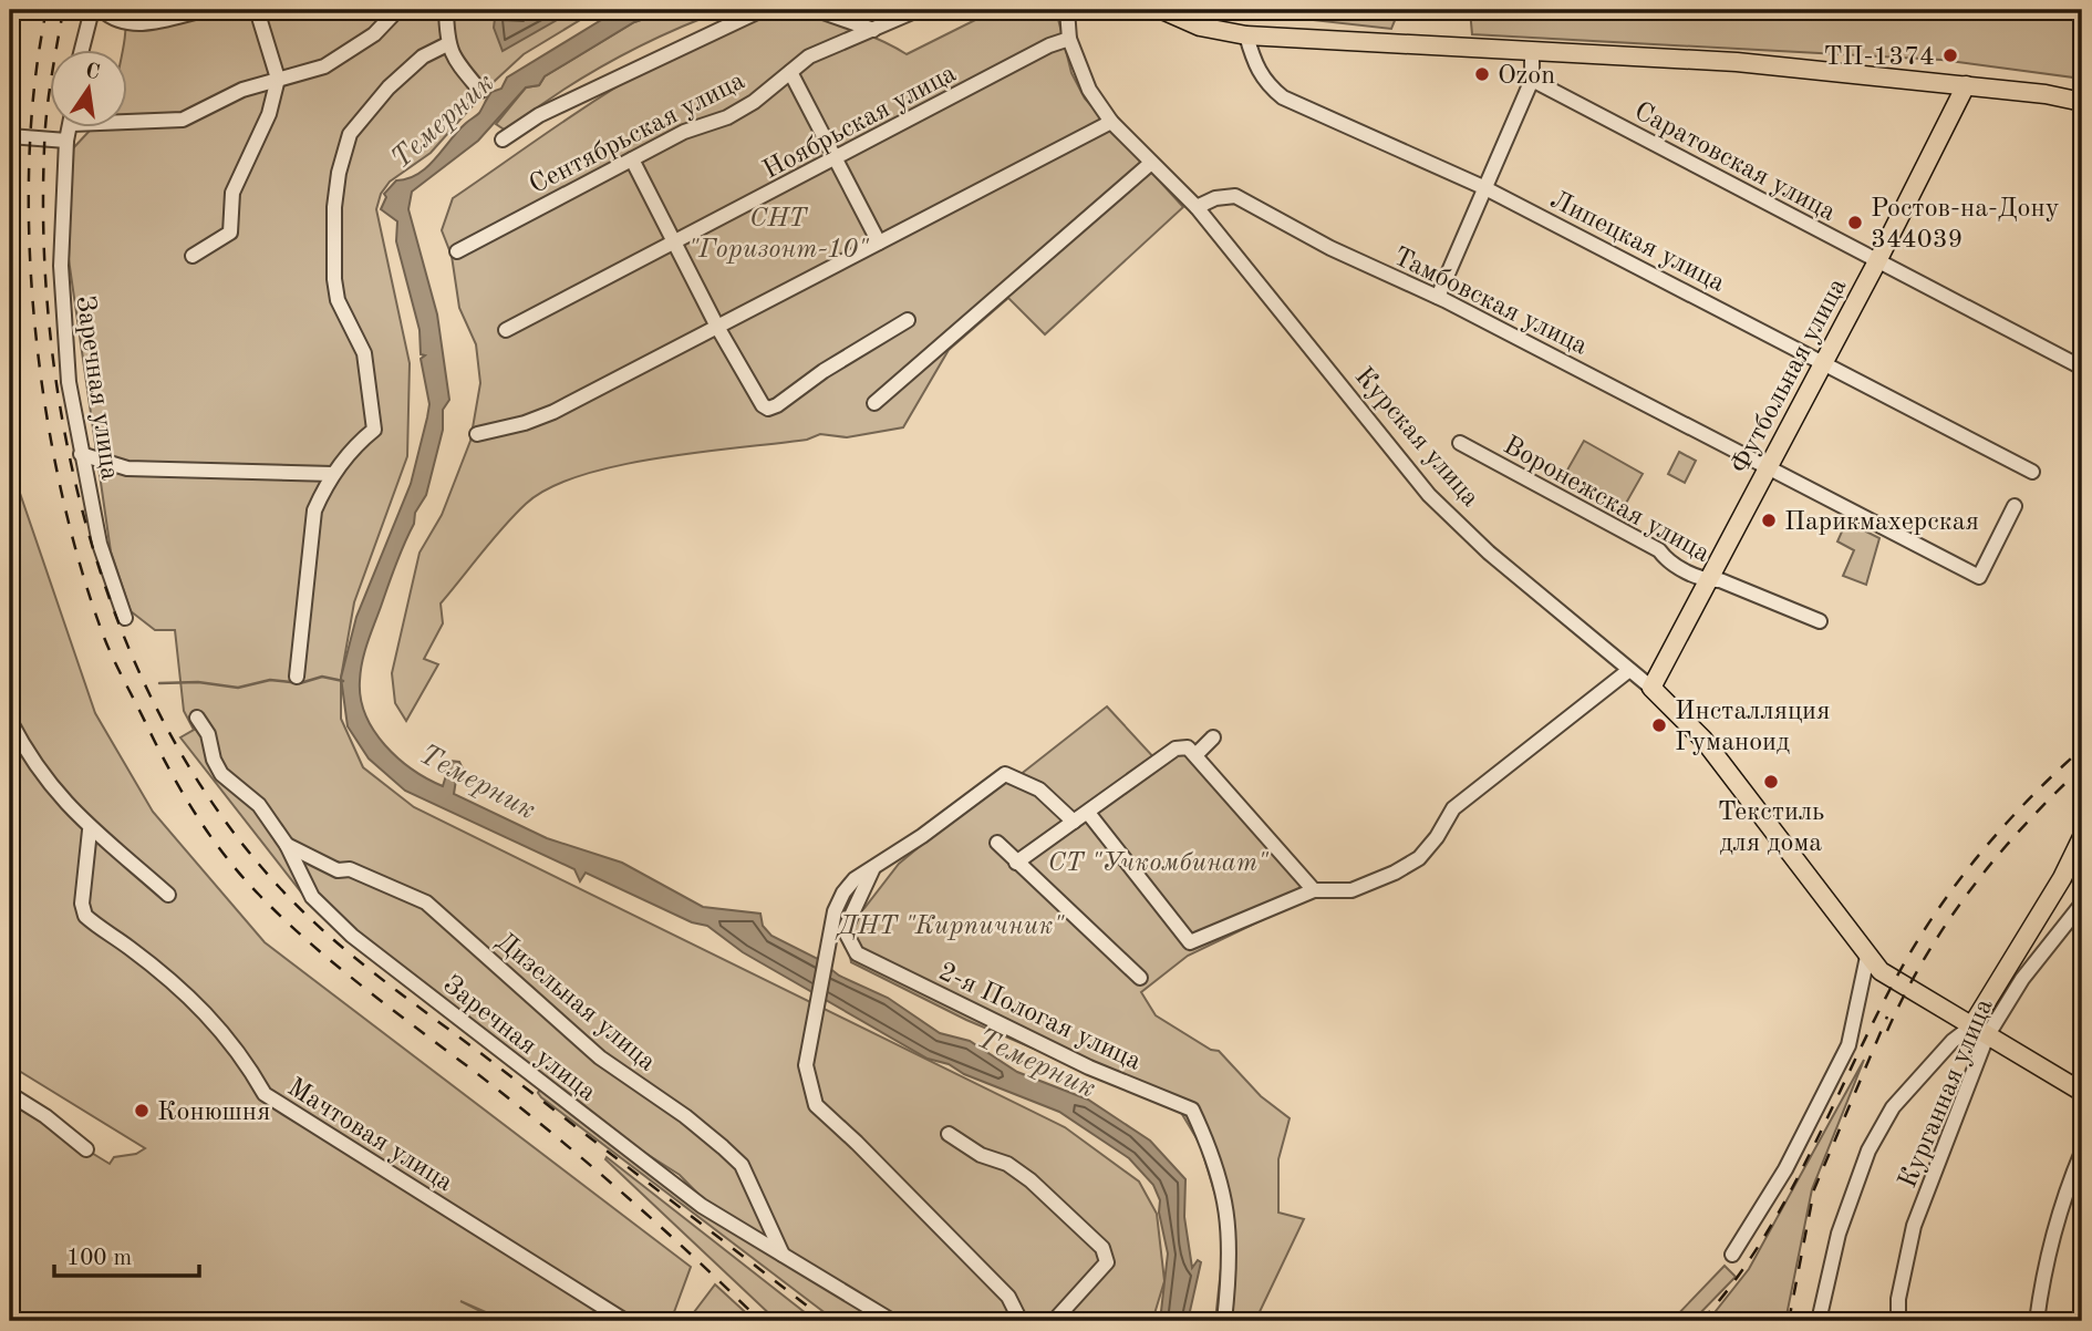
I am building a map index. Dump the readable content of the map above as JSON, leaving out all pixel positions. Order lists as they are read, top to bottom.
{
  "streets": {
    "main road": ["Футбольная улица", "Курская улица"],
    "street": [
      "Ноябрьская улица",
      "Сентябрьская улица",
      "Саратовская улица",
      "Липецкая улица",
      "Тамбовская улица",
      "Заречная улица",
      "Воронежская улица",
      "Дизельная улица",
      "2-я Пологая улица",
      "Курганная улица",
      "Мачтовая улица"
    ]
  },
  "crossings": [
    ["Саратовская улица", "Футбольная улица"],
    ["Липецкая улица", "Футбольная улица"],
    ["Тамбовская улица", "Футбольная улица"],
    ["Тамбовская улица", "Курская улица"],
    ["Футбольная улица", "Курская улица"],
    ["Футбольная улица", "Воронежская улица"],
    ["Заречная улица", "Дизельная улица"],
    ["Курская улица", "Курганная улица"]
  ],
  "water": ["Темерник"],
  "parks": ["СНТ \"Горизонт-10\"", "СТ \"Учкомбинат\"", "ДНТ \"Кирпичник\""],
  "places": [
    "ТП-1374",
    "Ozon",
    "Ростов-на-Дону 344039",
    "Парикмахерская",
    "Инсталляция Гуманоид",
    "Текстиль для дома",
    "Конюшня"
  ],
  "scale_bar": "100 m",
  "north": "top"
}
